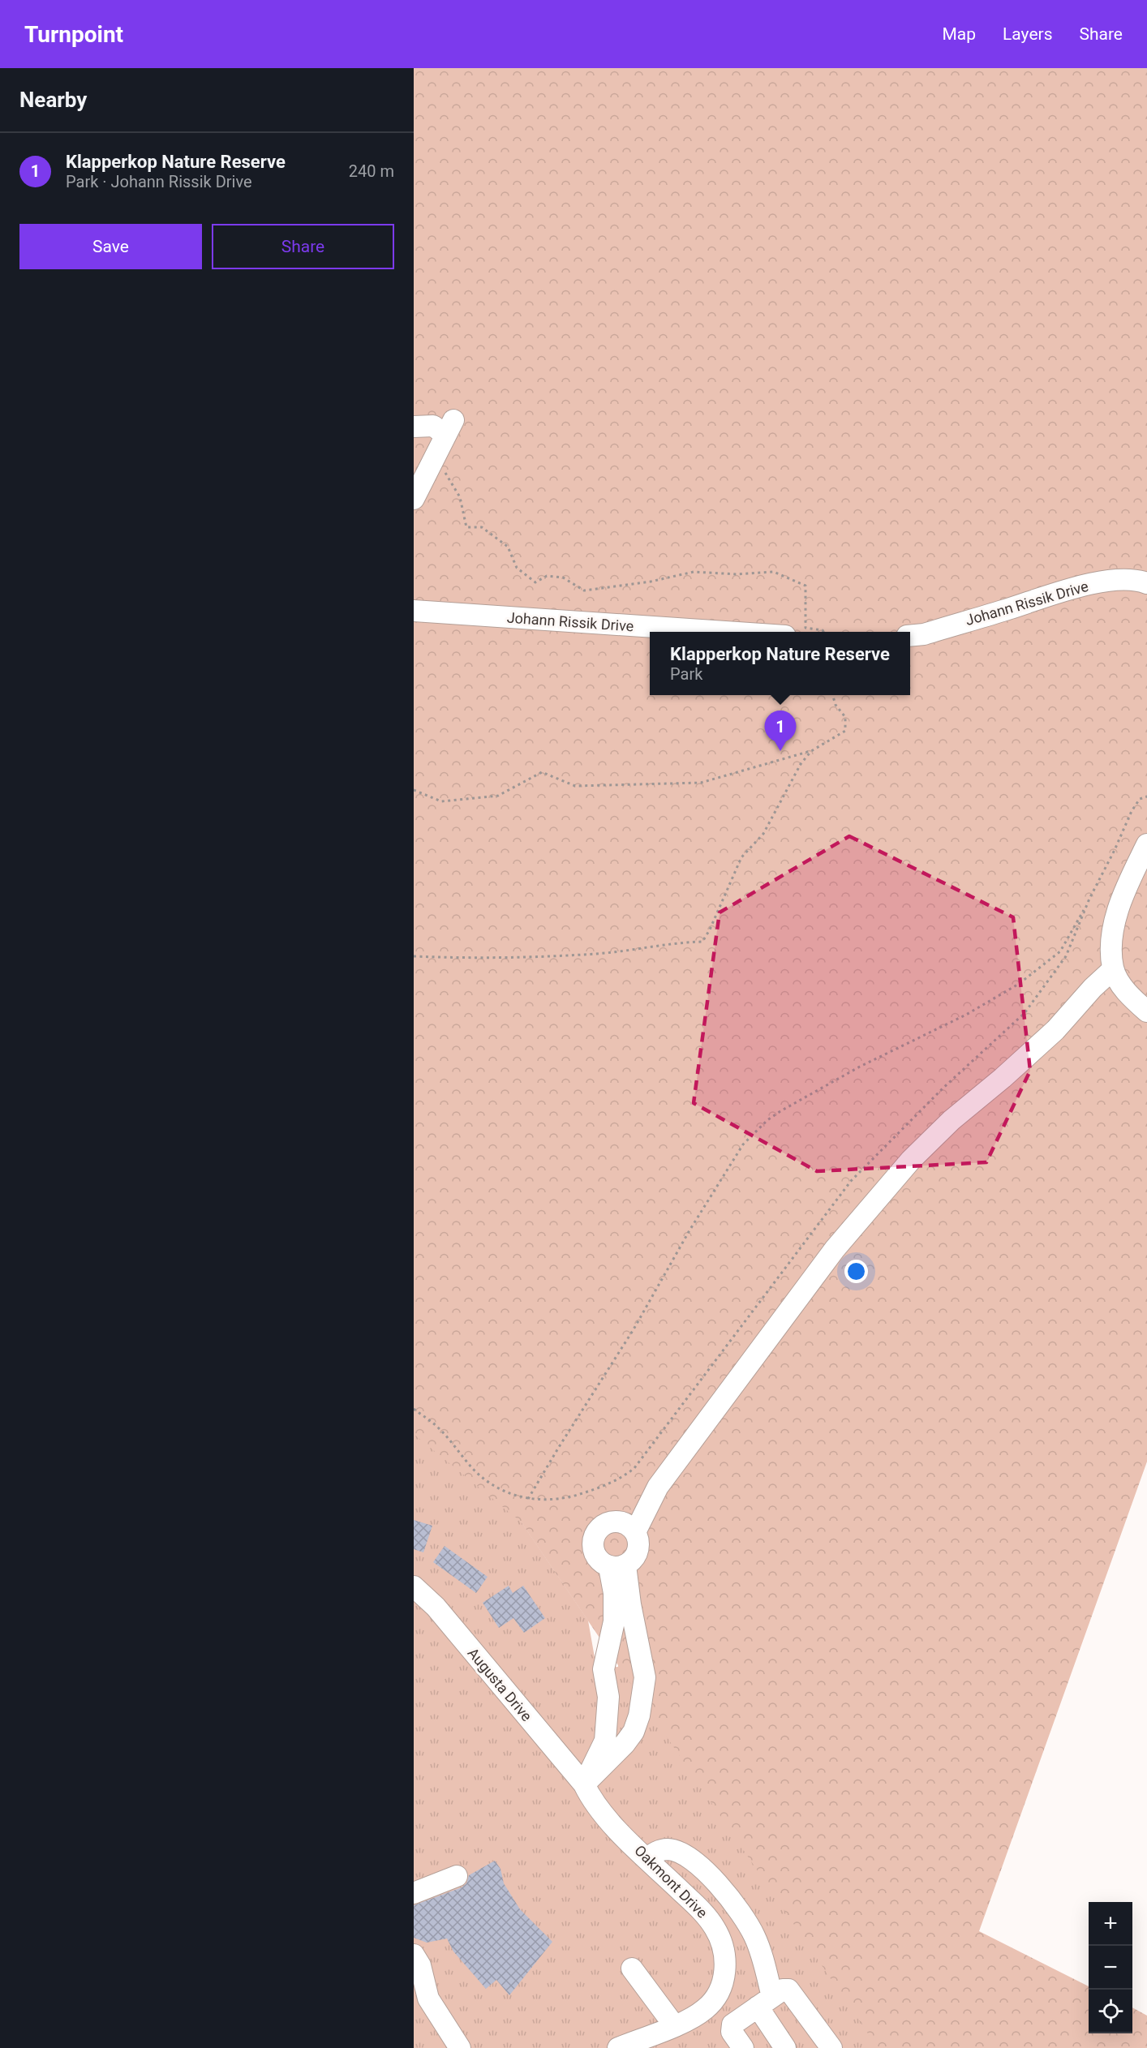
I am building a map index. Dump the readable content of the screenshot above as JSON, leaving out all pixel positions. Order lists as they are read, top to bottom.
{
  "streets": {
    "street": ["Johann Rissik Drive", "Augusta Drive", "Oakmont Drive"]
  },
  "crossings": [
    ["Augusta Drive", "Oakmont Drive"]
  ],
  "page": {
    "header": "Turnpoint",
    "nav": ["Map", "Layers", "Share"],
    "heading": "Nearby",
    "list": [
      {
        "mark": "1",
        "name": "Klapperkop Nature Reserve",
        "note": "Park · Johann Rissik Drive",
        "value": "240 m"
      }
    ],
    "buttons": ["Save", "Share"],
    "popup": ["Klapperkop Nature Reserve", "Park"],
    "pins": "1",
    "map_buttons": ["+", "−"]
  }
}
